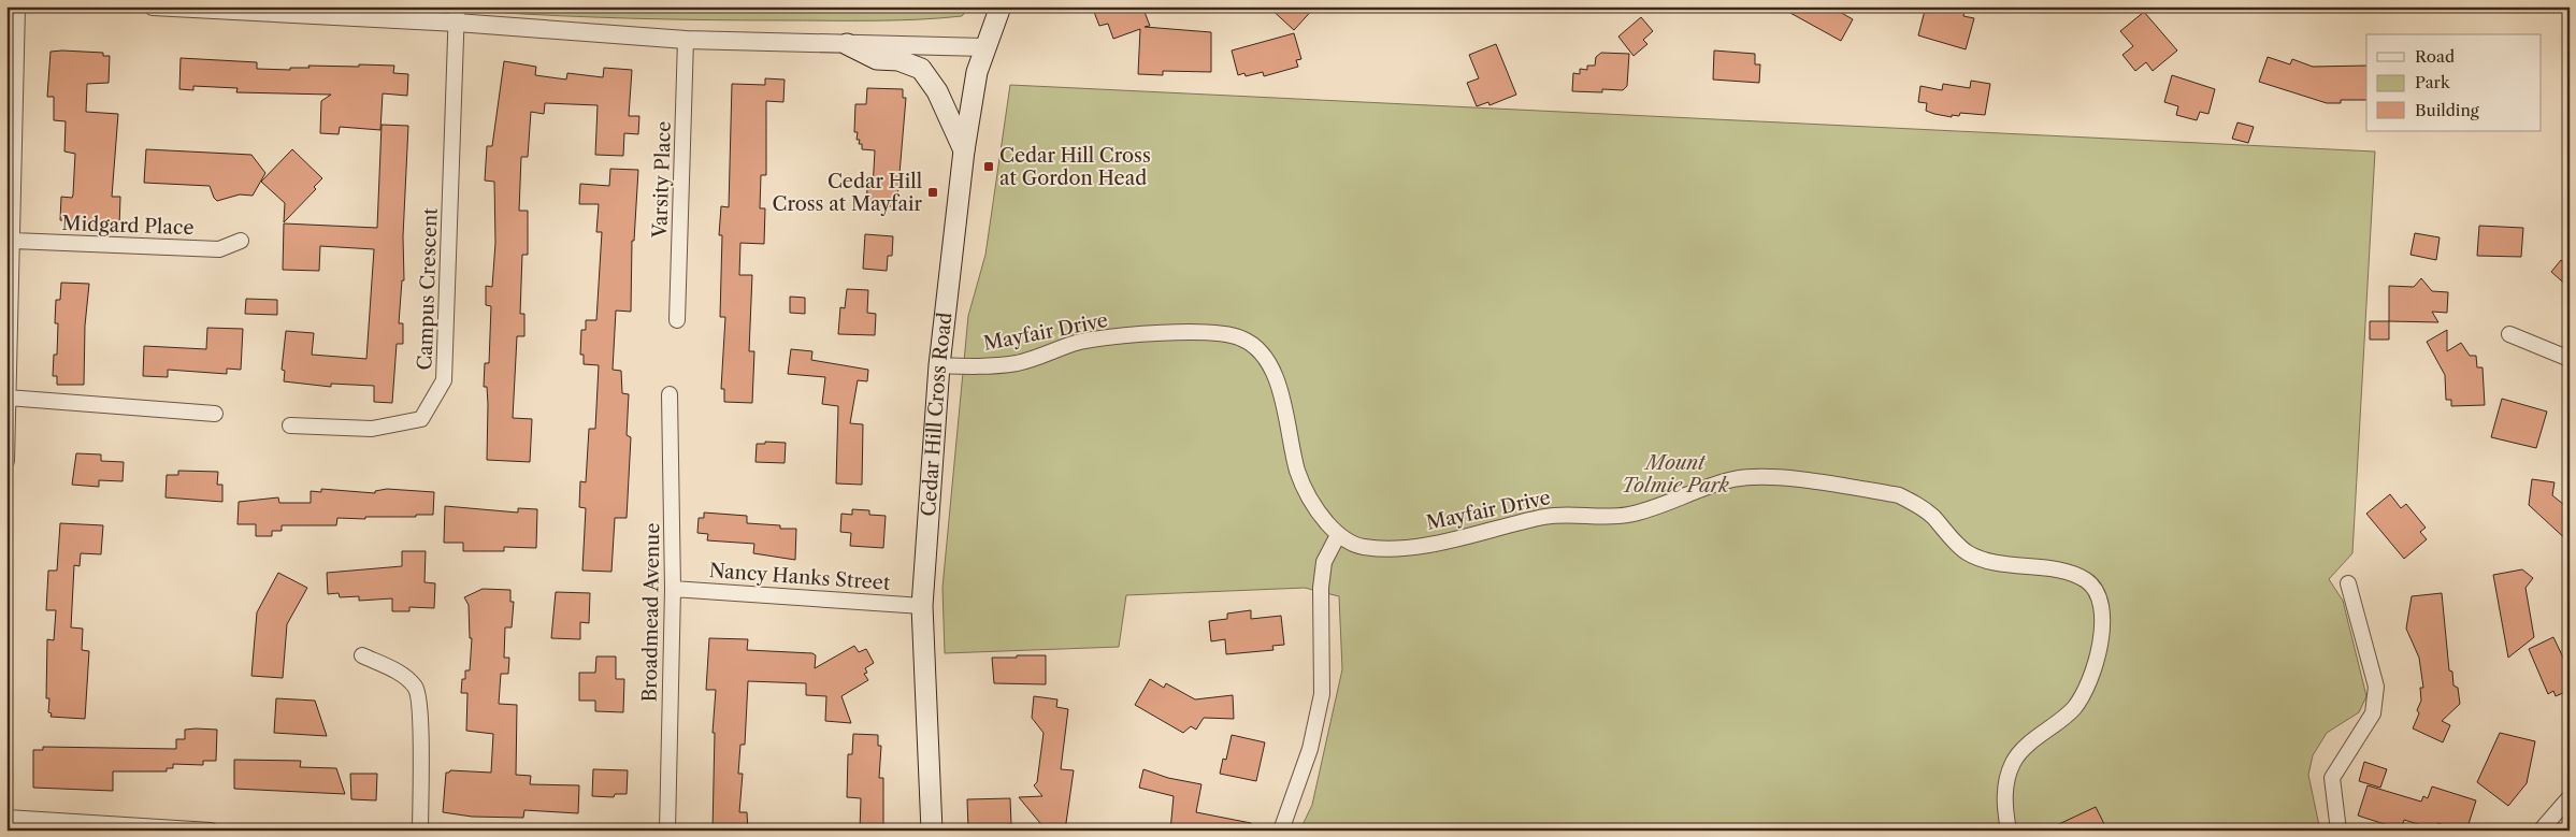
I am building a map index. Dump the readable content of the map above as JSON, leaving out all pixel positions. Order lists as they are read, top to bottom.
{
  "streets": {
    "main road": ["Cedar Hill Cross Road"],
    "street": [
      "Varsity Place",
      "Midgard Place",
      "Campus Crescent",
      "Mayfair Drive",
      "Nancy Hanks Street",
      "Broadmead Avenue"
    ]
  },
  "crossings": [
    ["Mayfair Drive", "Cedar Hill Cross Road"],
    ["Cedar Hill Cross Road", "Nancy Hanks Street"],
    ["Nancy Hanks Street", "Broadmead Avenue"]
  ],
  "parks": ["Mount Tolmie Park"],
  "places": {
    "transit": ["Cedar Hill Cross at Gordon Head", "Cedar Hill Cross at Mayfair"]
  },
  "legend": ["Road", "Park", "Building"]
}
